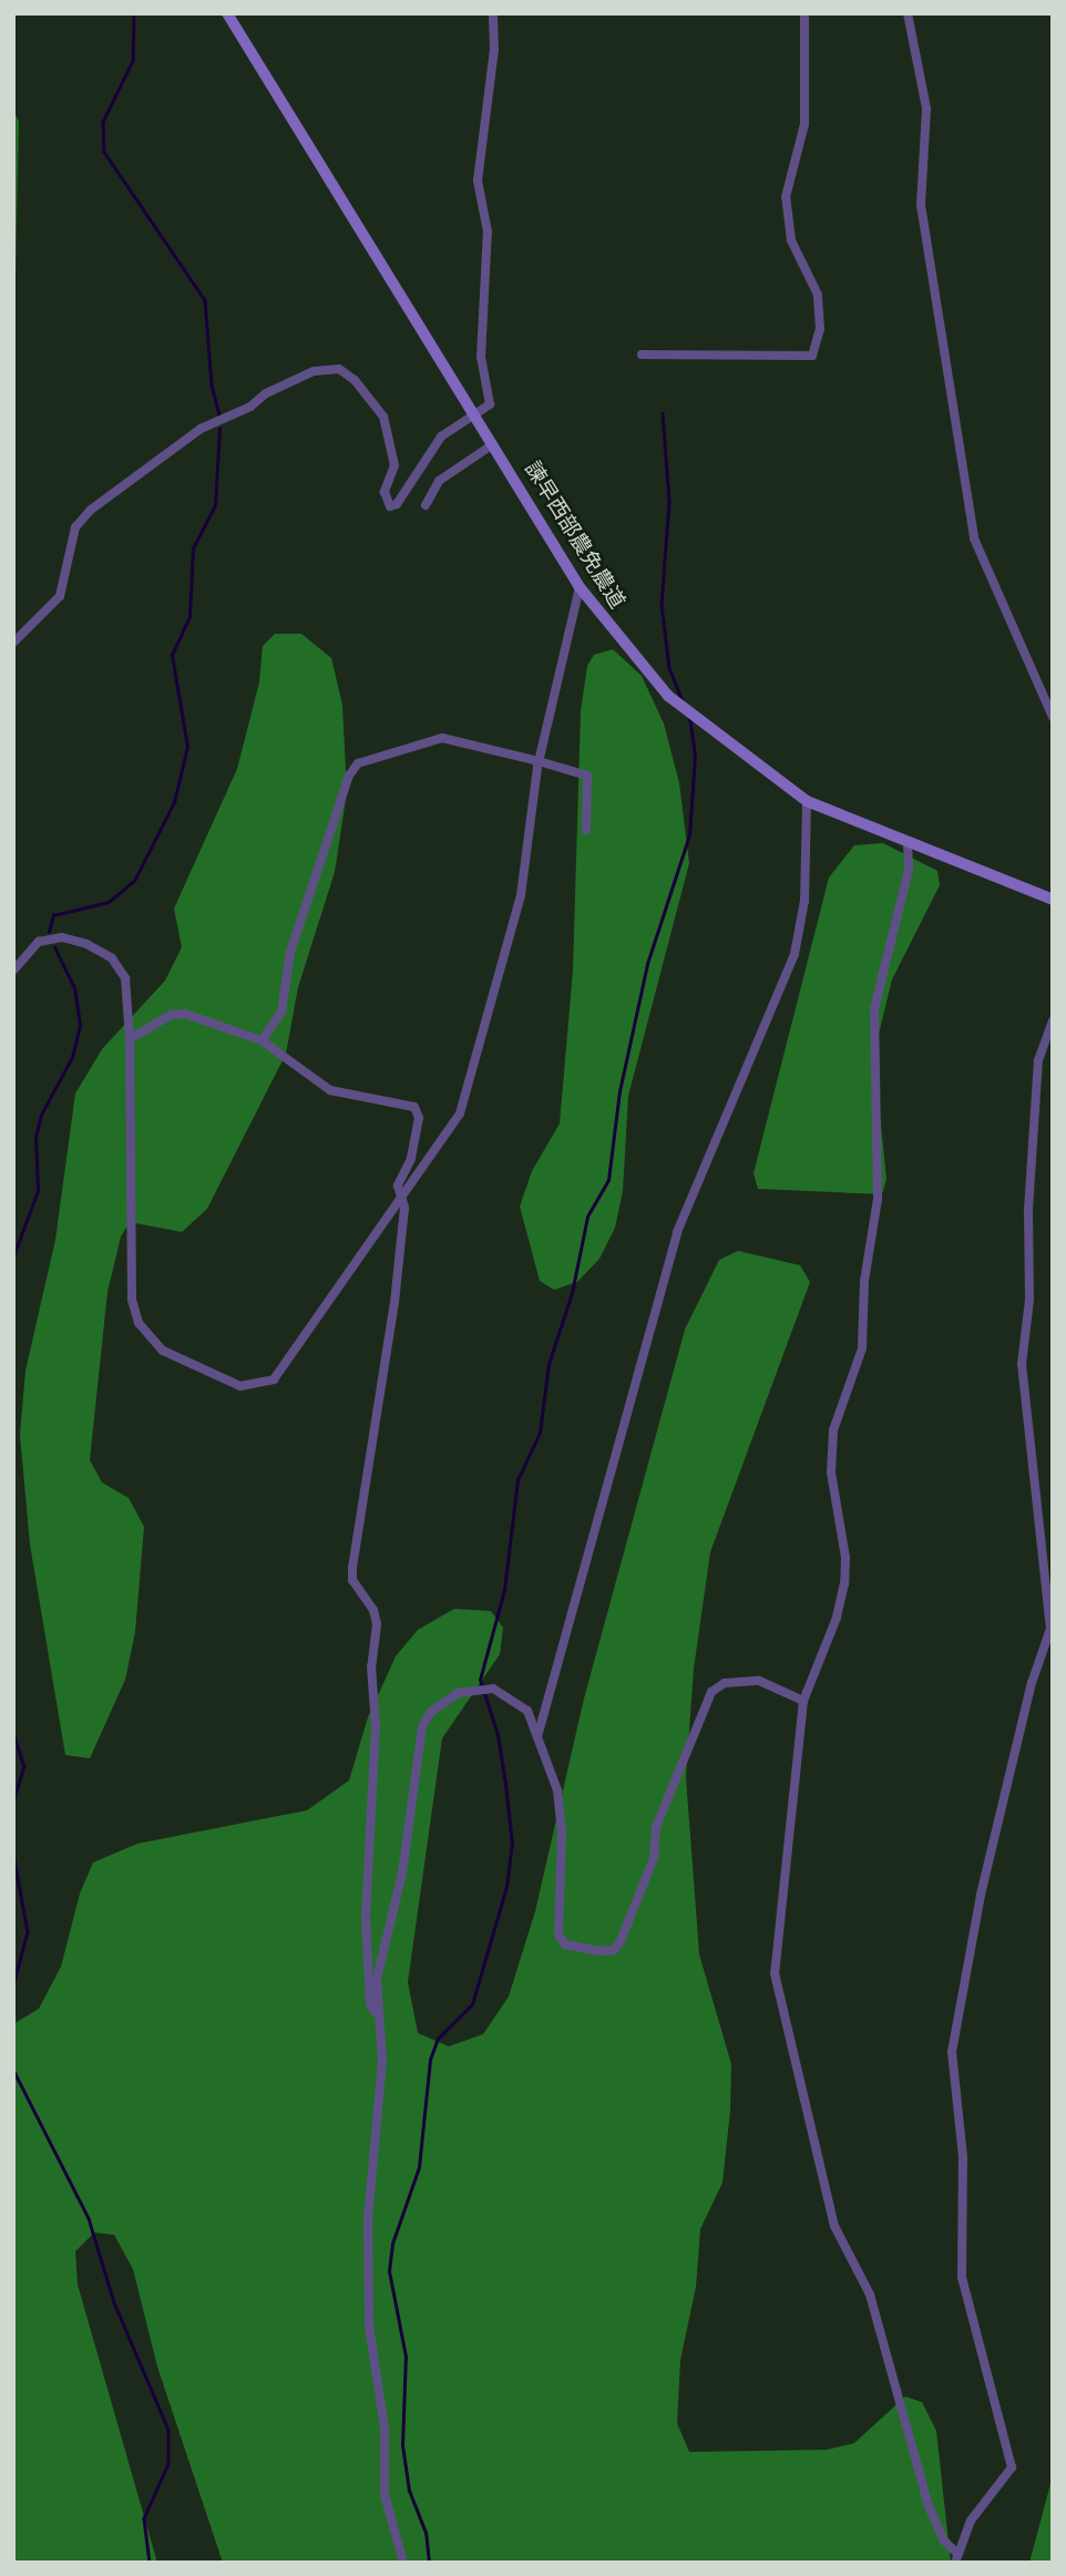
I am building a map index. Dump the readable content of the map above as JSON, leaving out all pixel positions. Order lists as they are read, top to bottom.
{
  "streets": {
    "street": ["諫早西部農免農道"]
  }
}
